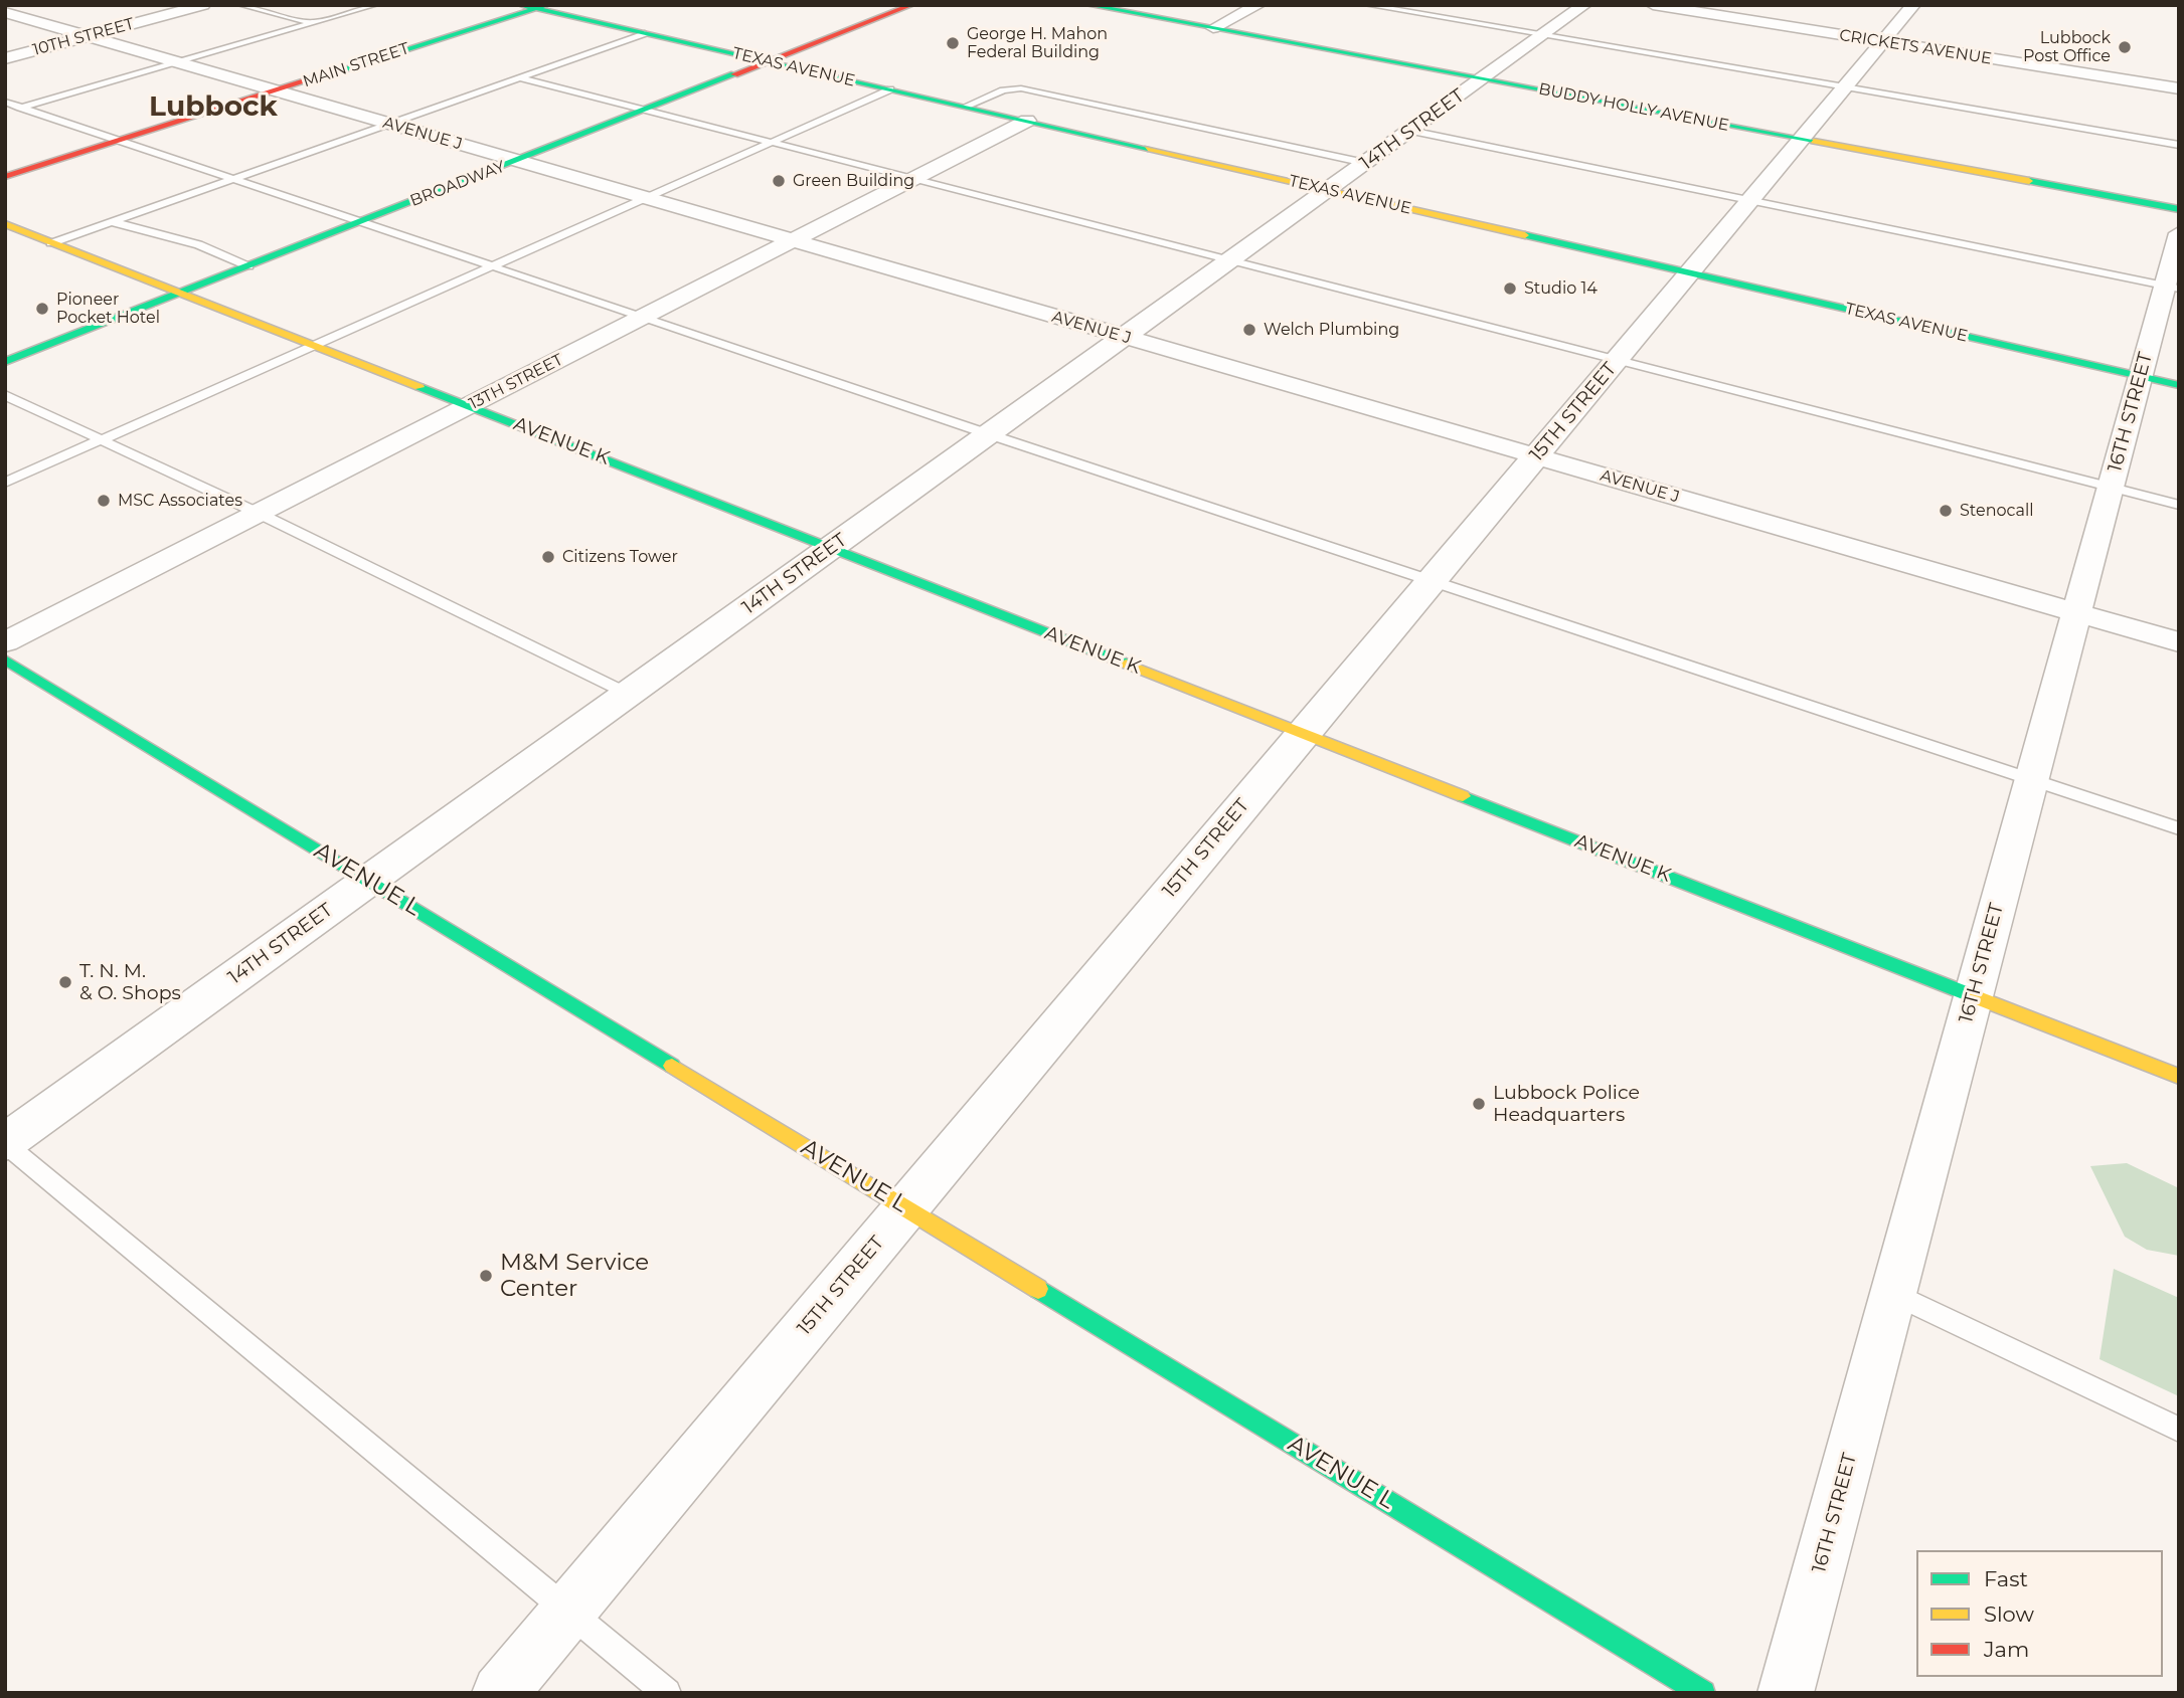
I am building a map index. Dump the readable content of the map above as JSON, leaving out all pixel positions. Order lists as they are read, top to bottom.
{
  "streets": {
    "main road": [
      "MAIN STREET",
      "TEXAS AVENUE",
      "BUDDY HOLLY AVENUE",
      "BROADWAY",
      "AVENUE K",
      "AVENUE L"
    ],
    "street": [
      "10TH STREET",
      "CRICKETS AVENUE",
      "14TH STREET",
      "AVENUE J",
      "13TH STREET",
      "15TH STREET",
      "16TH STREET"
    ]
  },
  "crossings": [
    ["10TH STREET", "AVENUE J"],
    ["CRICKETS AVENUE", "15TH STREET"],
    ["MAIN STREET", "TEXAS AVENUE"],
    ["MAIN STREET", "AVENUE J"],
    ["TEXAS AVENUE", "14TH STREET"],
    ["TEXAS AVENUE", "BROADWAY"],
    ["TEXAS AVENUE", "13TH STREET"],
    ["TEXAS AVENUE", "15TH STREET"],
    ["TEXAS AVENUE", "16TH STREET"],
    ["BUDDY HOLLY AVENUE", "14TH STREET"],
    ["BUDDY HOLLY AVENUE", "15TH STREET"],
    ["14TH STREET", "AVENUE J"],
    ["14TH STREET", "AVENUE K"],
    ["14TH STREET", "AVENUE L"],
    ["AVENUE J", "BROADWAY"],
    ["AVENUE J", "13TH STREET"],
    ["AVENUE J", "15TH STREET"],
    ["AVENUE J", "16TH STREET"],
    ["BROADWAY", "AVENUE K"],
    ["13TH STREET", "AVENUE K"],
    ["15TH STREET", "AVENUE K"],
    ["15TH STREET", "AVENUE L"],
    ["16TH STREET", "AVENUE K"]
  ],
  "districts": ["Lubbock"],
  "places": [
    "George H. Mahon Federal Building",
    "Lubbock Post Office",
    "Green Building",
    "Studio 14",
    "Pioneer Pocket Hotel",
    "Welch Plumbing",
    "MSC Associates",
    "Stenocall",
    "Citizens Tower",
    "T. N. M. & O. Shops",
    "Lubbock Police Headquarters",
    "M&M Service Center"
  ],
  "legend": ["Fast", "Slow", "Jam"]
}
